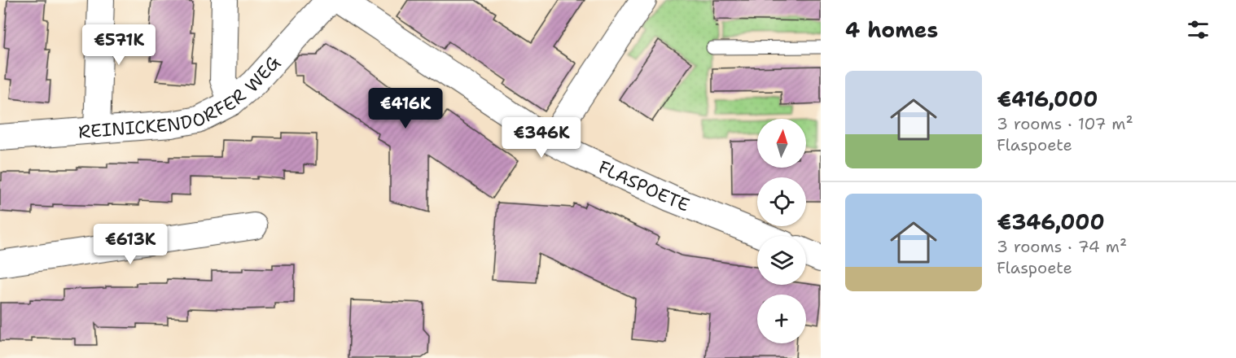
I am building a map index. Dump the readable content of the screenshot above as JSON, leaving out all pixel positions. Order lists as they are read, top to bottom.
{
  "streets": {
    "street": ["REINICKENDORFER WEG", "FLASPOETE"]
  },
  "north": "top",
  "page": {
    "heading": "4 homes",
    "price": [
      "€571K",
      "€416K",
      "€346K",
      "€613K"
    ],
    "list": [
      {
        "name": "€416,000",
        "note": "3 rooms · 107 m² · Flaspoete"
      },
      {
        "name": "€346,000",
        "note": "3 rooms · 74 m² · Flaspoete"
      }
    ],
    "map_buttons": "+"
  }
}
